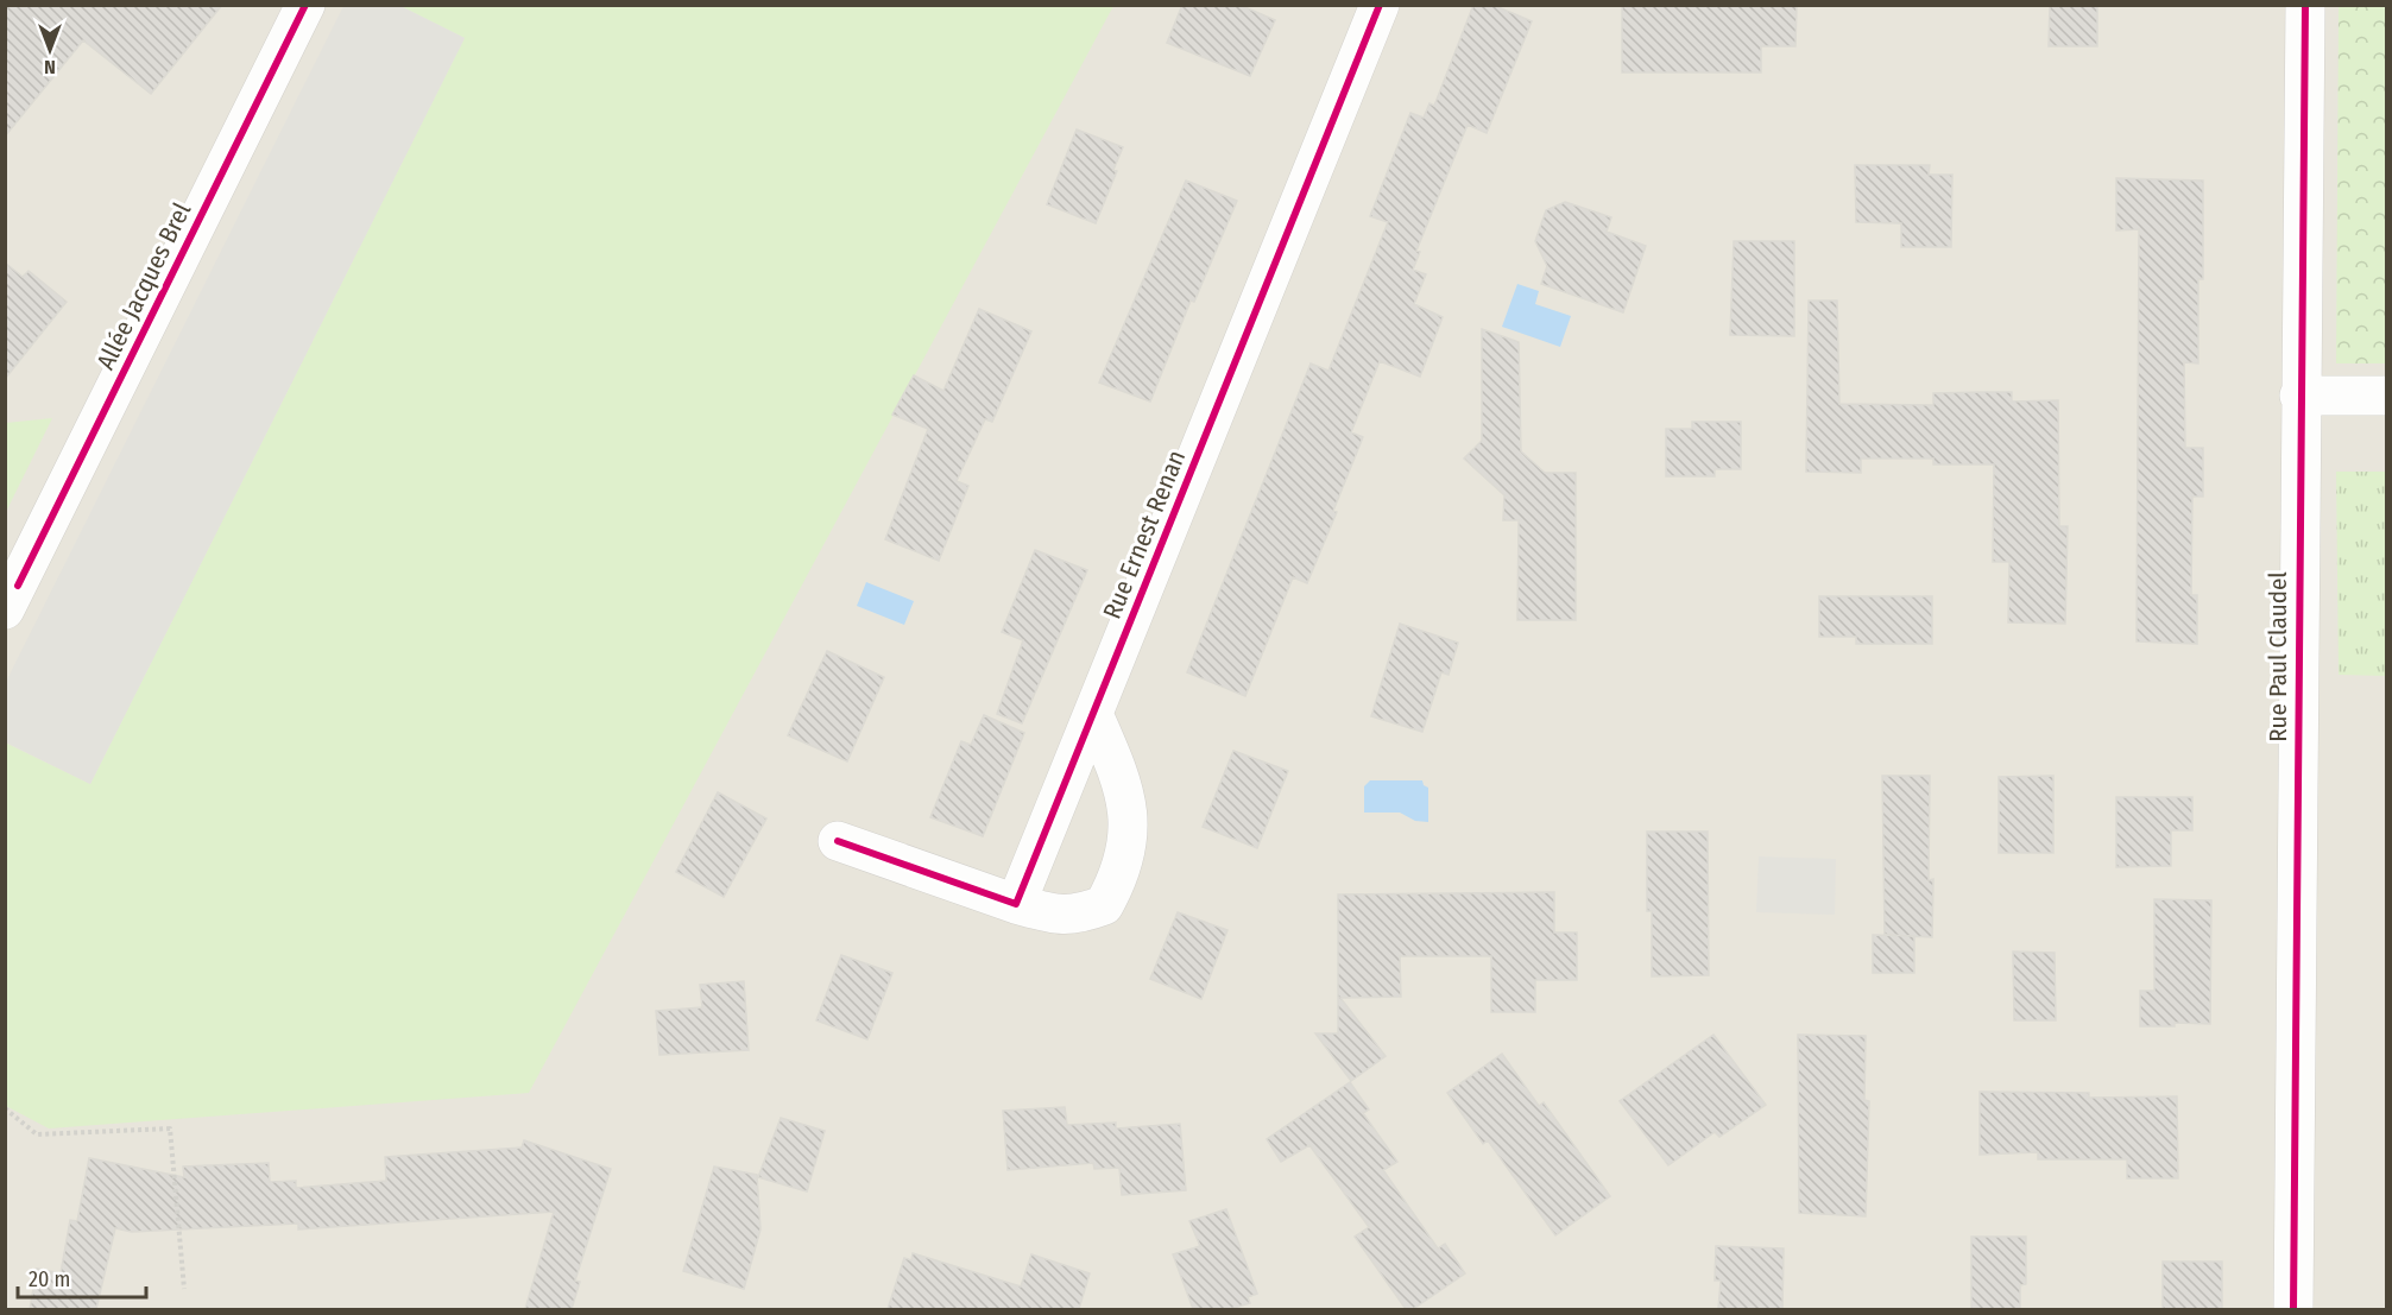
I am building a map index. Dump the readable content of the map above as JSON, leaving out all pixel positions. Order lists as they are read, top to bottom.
{
  "streets": {
    "street": ["Allée Jacques Brel", "Rue Ernest Renan", "Rue Paul Claudel"]
  },
  "scale_bar": "20 m",
  "north": "bottom"
}
